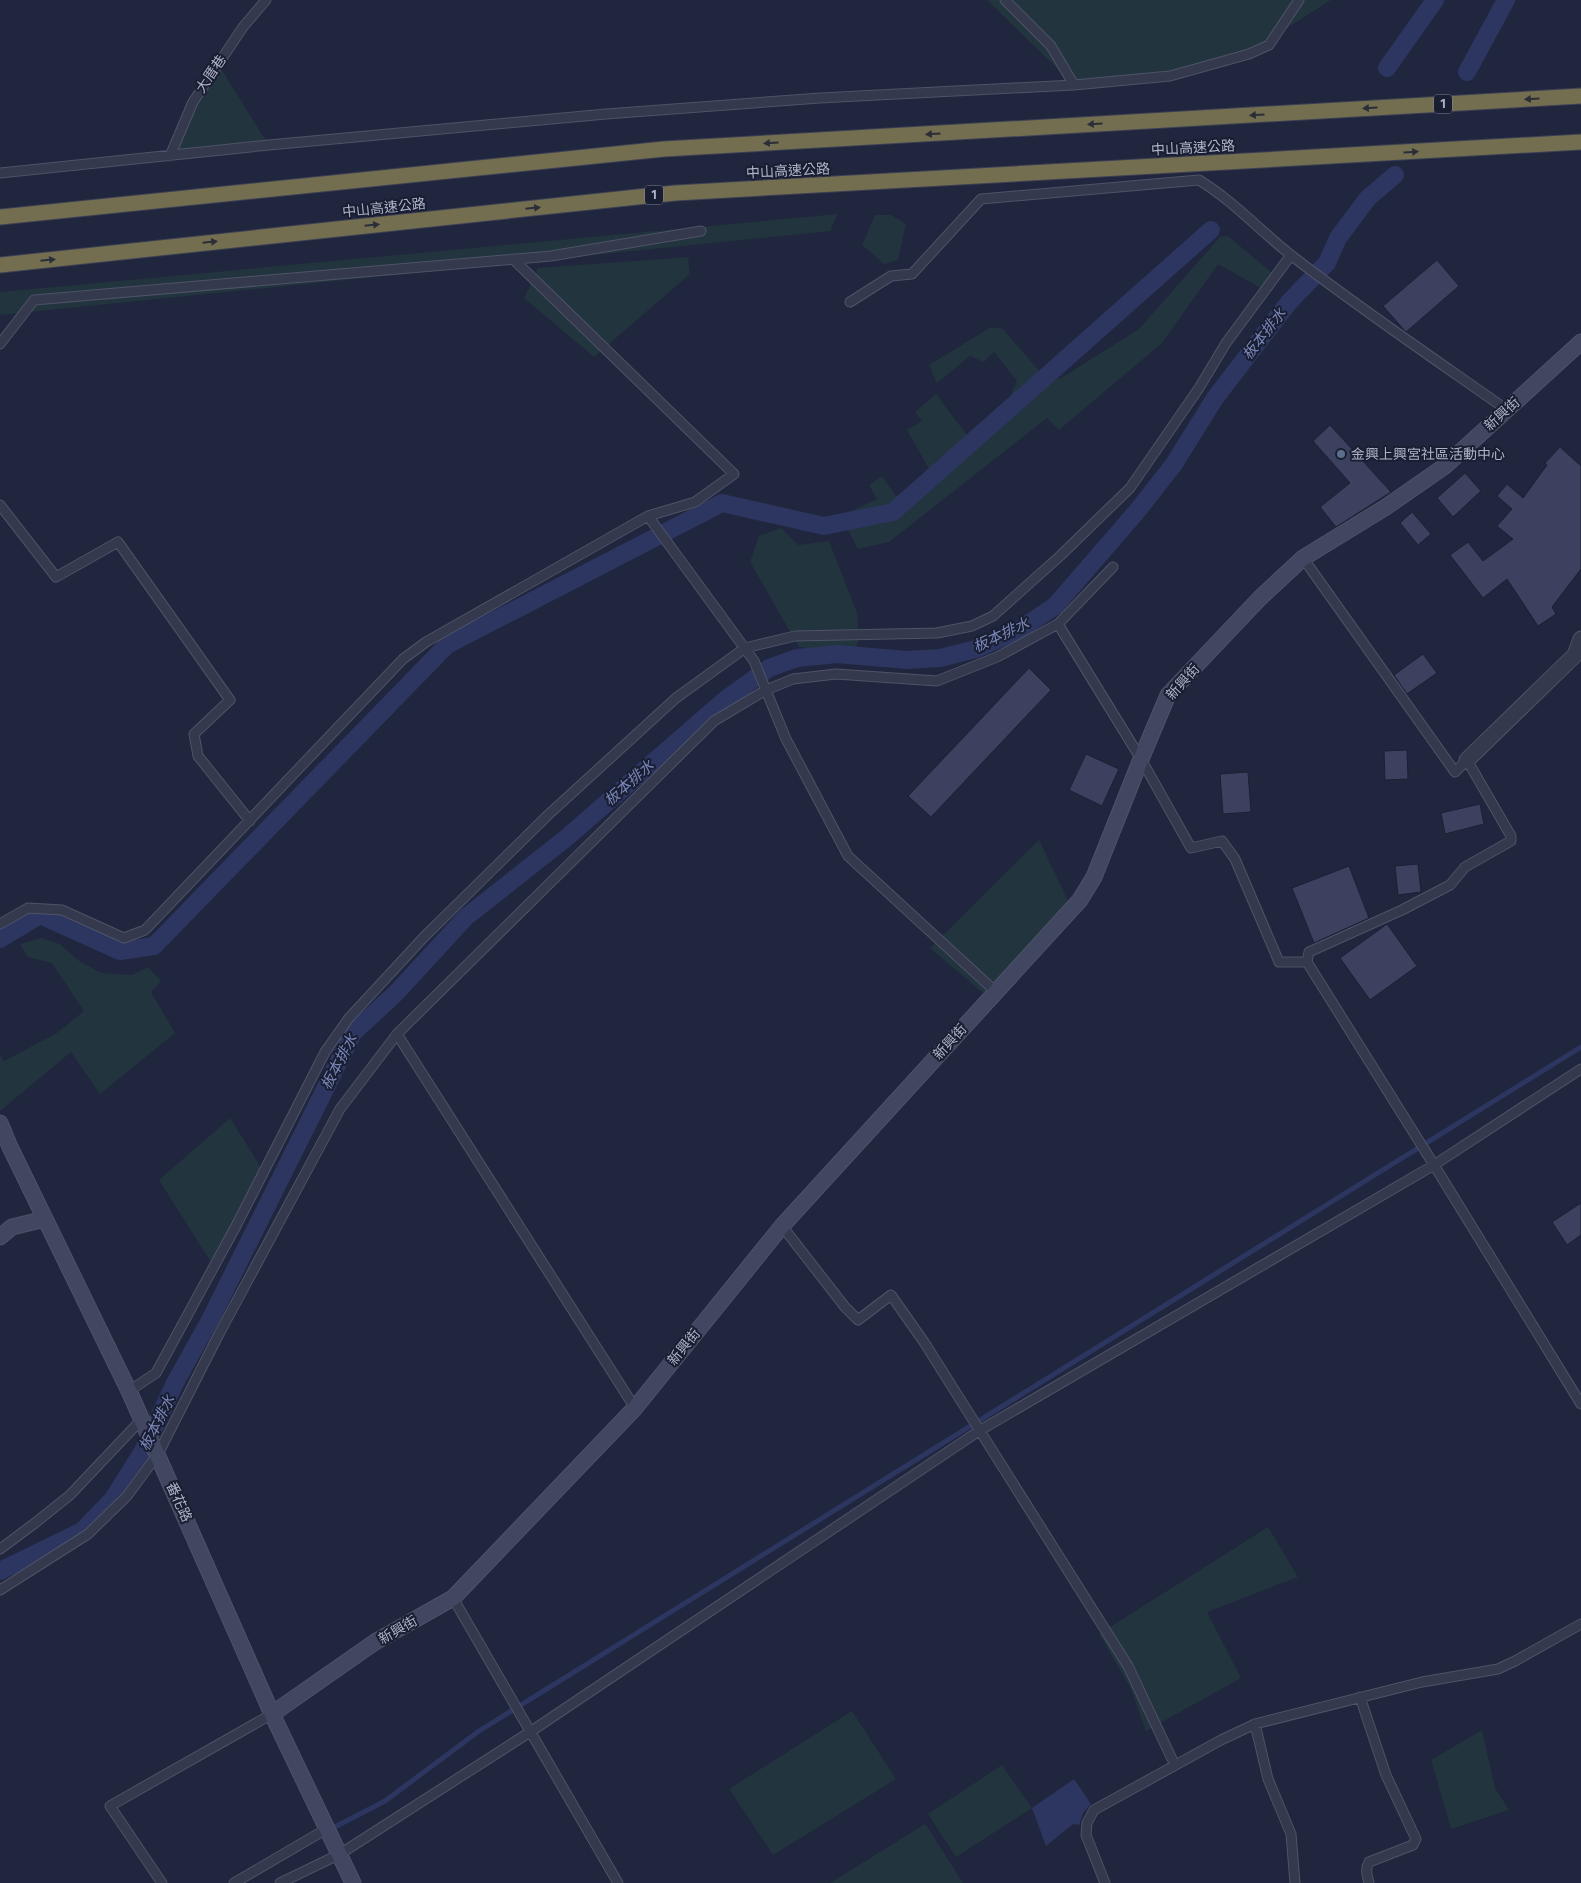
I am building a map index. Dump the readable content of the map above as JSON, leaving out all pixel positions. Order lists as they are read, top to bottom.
{
  "streets": {
    "highway": ["1", "中山高速公路"],
    "street": ["新興街", "番花路"],
    "lane": ["大厝巷"]
  },
  "crossings": [
    ["新興街", "番花路"]
  ],
  "water": ["板本排水"],
  "places": ["金興上興宮社區活動中心"]
}
